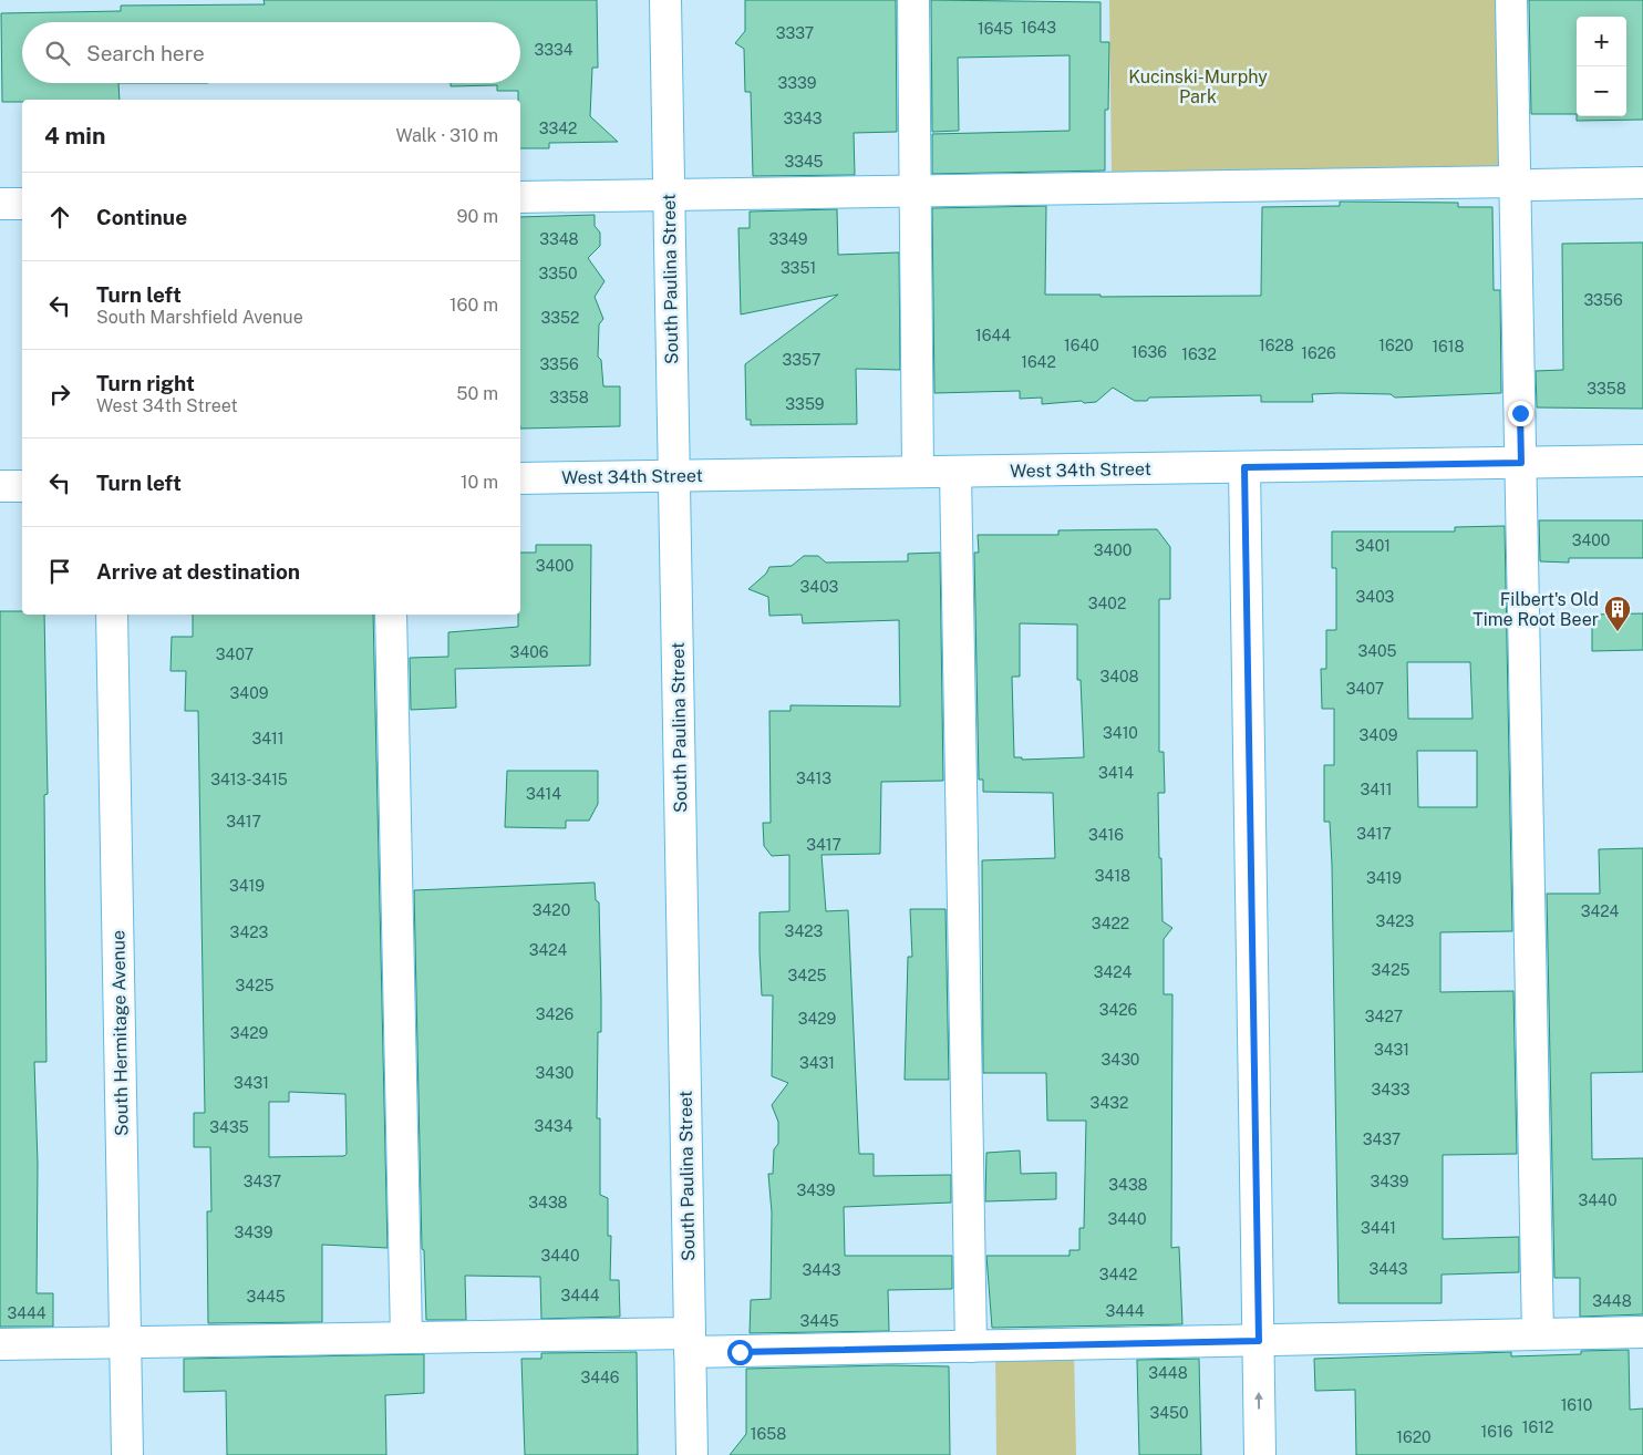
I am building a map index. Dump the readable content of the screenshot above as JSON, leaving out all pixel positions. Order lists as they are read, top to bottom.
{
  "streets": {
    "street": ["South Paulina Street", "West 34th Street", "South Hermitage Avenue"]
  },
  "crossings": [
    ["South Paulina Street", "West 34th Street"]
  ],
  "parks": ["Kucinski-Murphy Park"],
  "places": {
    "building": ["Filbert's Old Time Root Beer"]
  },
  "house_numbers": [
    "1643",
    "1645",
    "3337",
    "3334",
    "3339",
    "3343",
    "3342",
    "3345",
    "3348",
    "3349",
    "3351",
    "3350",
    "3356",
    "3352",
    "1644",
    "1640",
    "1628",
    "1620",
    "1618",
    "1636",
    "1626",
    "1632",
    "3357",
    "1642",
    "3356",
    "3358",
    "3358",
    "3359",
    "3400",
    "3401",
    "3400",
    "3400",
    "3403",
    "3403",
    "3402",
    "3405",
    "3406",
    "3407",
    "3408",
    "3407",
    "3409",
    "3410",
    "3409",
    "3411",
    "3414",
    "3413",
    "3413-3415",
    "3411",
    "3414",
    "3417",
    "3417",
    "3416",
    "3417",
    "3418",
    "3419",
    "3419",
    "3420",
    "3424",
    "3423",
    "3422",
    "3423",
    "3423",
    "3424",
    "3425",
    "3424",
    "3425",
    "3425",
    "3426",
    "3426",
    "3427",
    "3429",
    "3429",
    "3431",
    "3430",
    "3431",
    "3430",
    "3431",
    "3433",
    "3432",
    "3434",
    "3435",
    "3437",
    "3437",
    "3439",
    "3438",
    "3439",
    "3440",
    "3438",
    "3440",
    "3441",
    "3439",
    "3440",
    "3443",
    "3443",
    "3442",
    "3444",
    "3445",
    "3448",
    "3444",
    "3444",
    "3445",
    "3448",
    "3446",
    "1610",
    "3450",
    "1612",
    "1616",
    "1658",
    "1620"
  ],
  "page": {
    "map_buttons": ["+", "−"],
    "search": "Search here",
    "heading": ["4 min", "Walk · 310 m"],
    "list": [
      ["Continue", "90 m"],
      ["Turn left", "South Marshfield Avenue", "160 m"],
      ["Turn right", "West 34th Street", "50 m"],
      ["Turn left", "10 m"],
      "Arrive at destination"
    ]
  }
}
